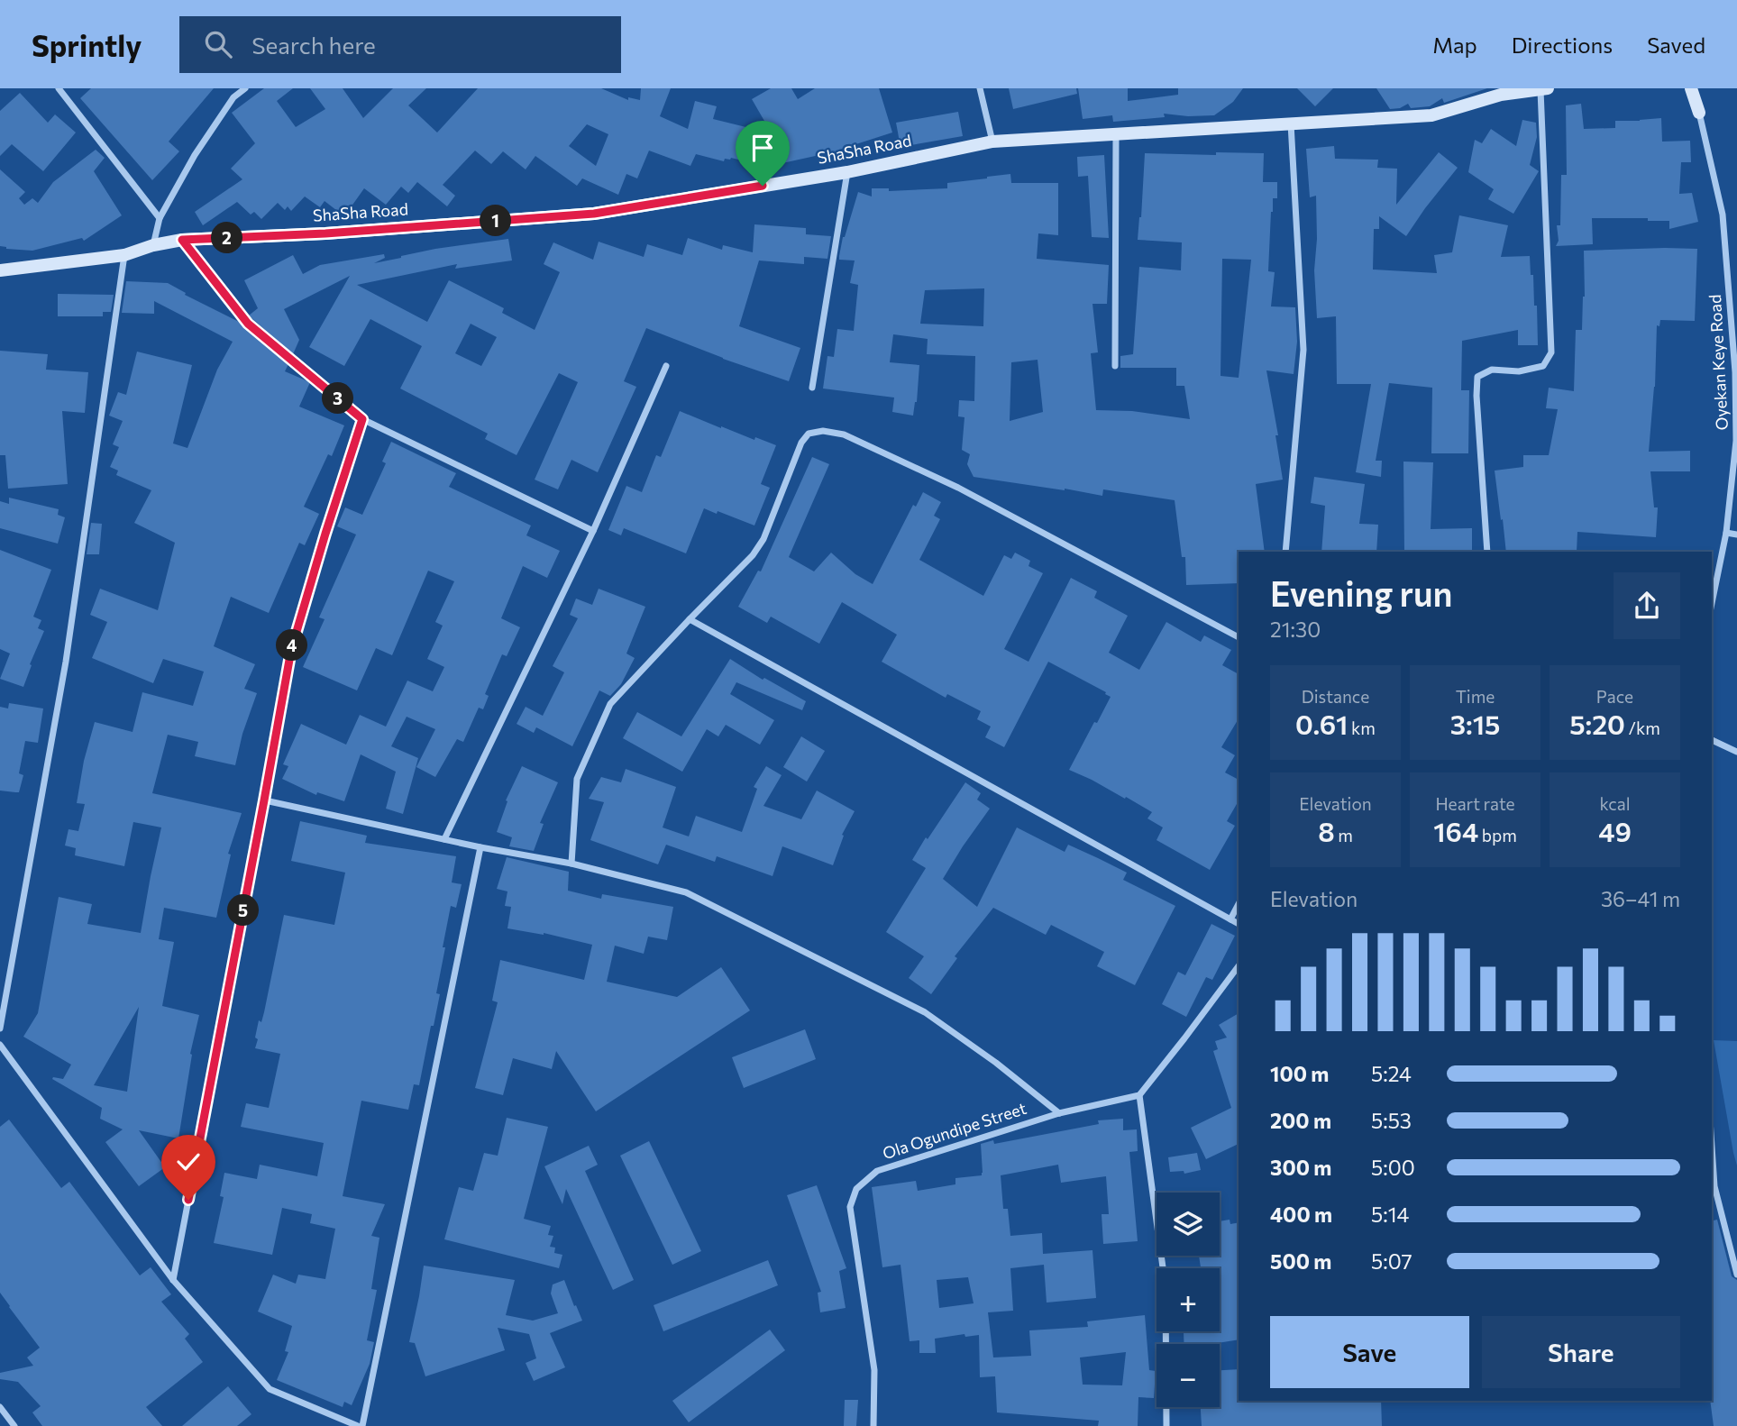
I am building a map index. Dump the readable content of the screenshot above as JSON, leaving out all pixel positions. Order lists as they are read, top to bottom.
{
  "streets": {
    "street": ["ShaSha Road", "Oyekan Keye Road", "Ola Ogundipe Street"]
  },
  "page": {
    "header": "Sprintly",
    "search": "Search here",
    "nav": ["Map", "Directions", "Saved"],
    "pins": [
      "1",
      "2",
      "3",
      "4",
      "5"
    ],
    "heading": ["Evening run", "21:30"],
    "stats": [
      ["Distance", "0.61 km"],
      ["Time", "3:15"],
      ["Pace", "5:20 /km"],
      ["Elevation", "8 m"],
      ["Heart rate", "164 bpm"],
      ["kcal", "49"]
    ],
    "chart": ["Elevation", "36–41 m"],
    "list": [
      {
        "name": "100 m",
        "note": "5:24"
      },
      {
        "name": "200 m",
        "note": "5:53"
      },
      {
        "name": "300 m",
        "note": "5:00"
      },
      {
        "name": "400 m",
        "note": "5:14"
      },
      {
        "name": "500 m",
        "note": "5:07"
      }
    ],
    "map_buttons": ["+", "−"],
    "buttons": ["Save", "Share"]
  }
}
